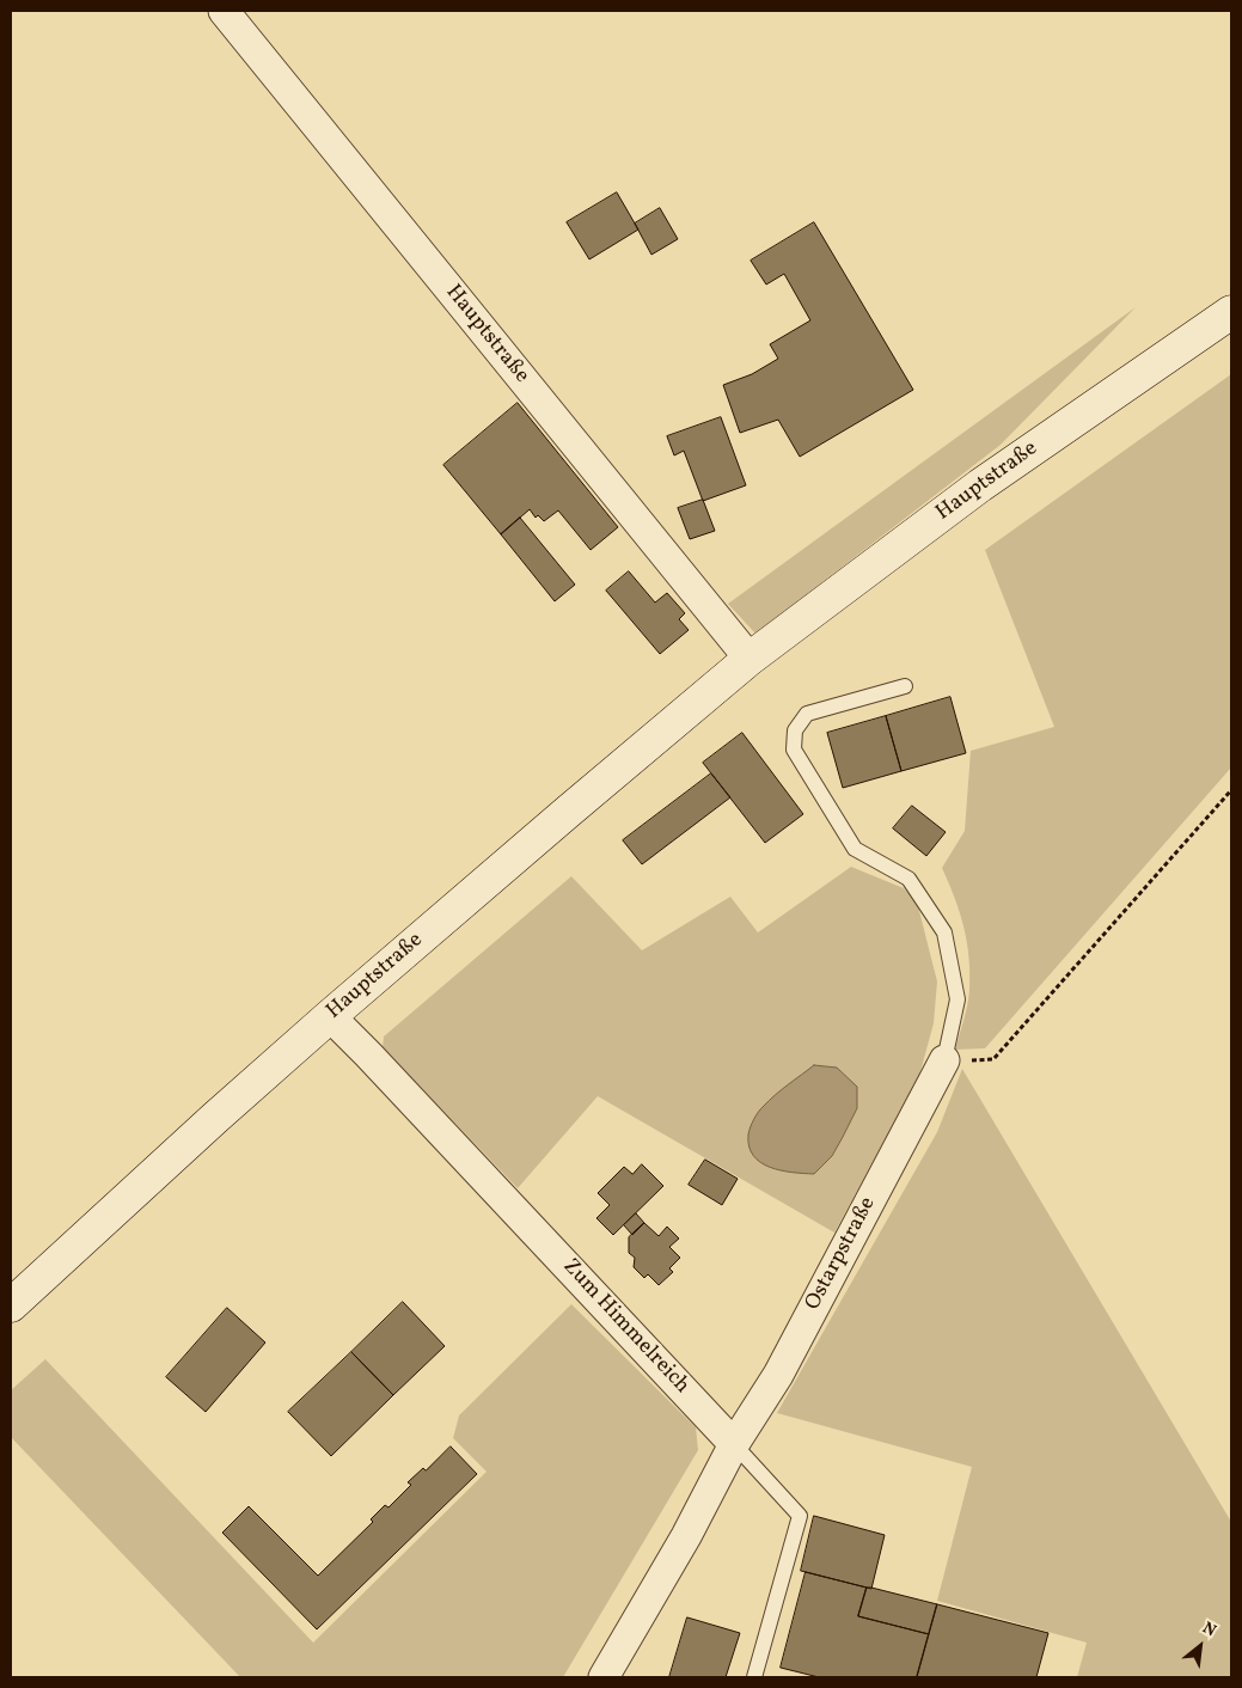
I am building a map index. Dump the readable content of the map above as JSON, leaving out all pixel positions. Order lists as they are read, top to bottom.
{
  "streets": {
    "main road": ["Hauptstraße"],
    "street": ["Ostarpstraße", "Zum Himmelreich"]
  },
  "crossings": [
    ["Hauptstraße", "Zum Himmelreich"],
    ["Ostarpstraße", "Zum Himmelreich"]
  ],
  "north": "top right"
}
